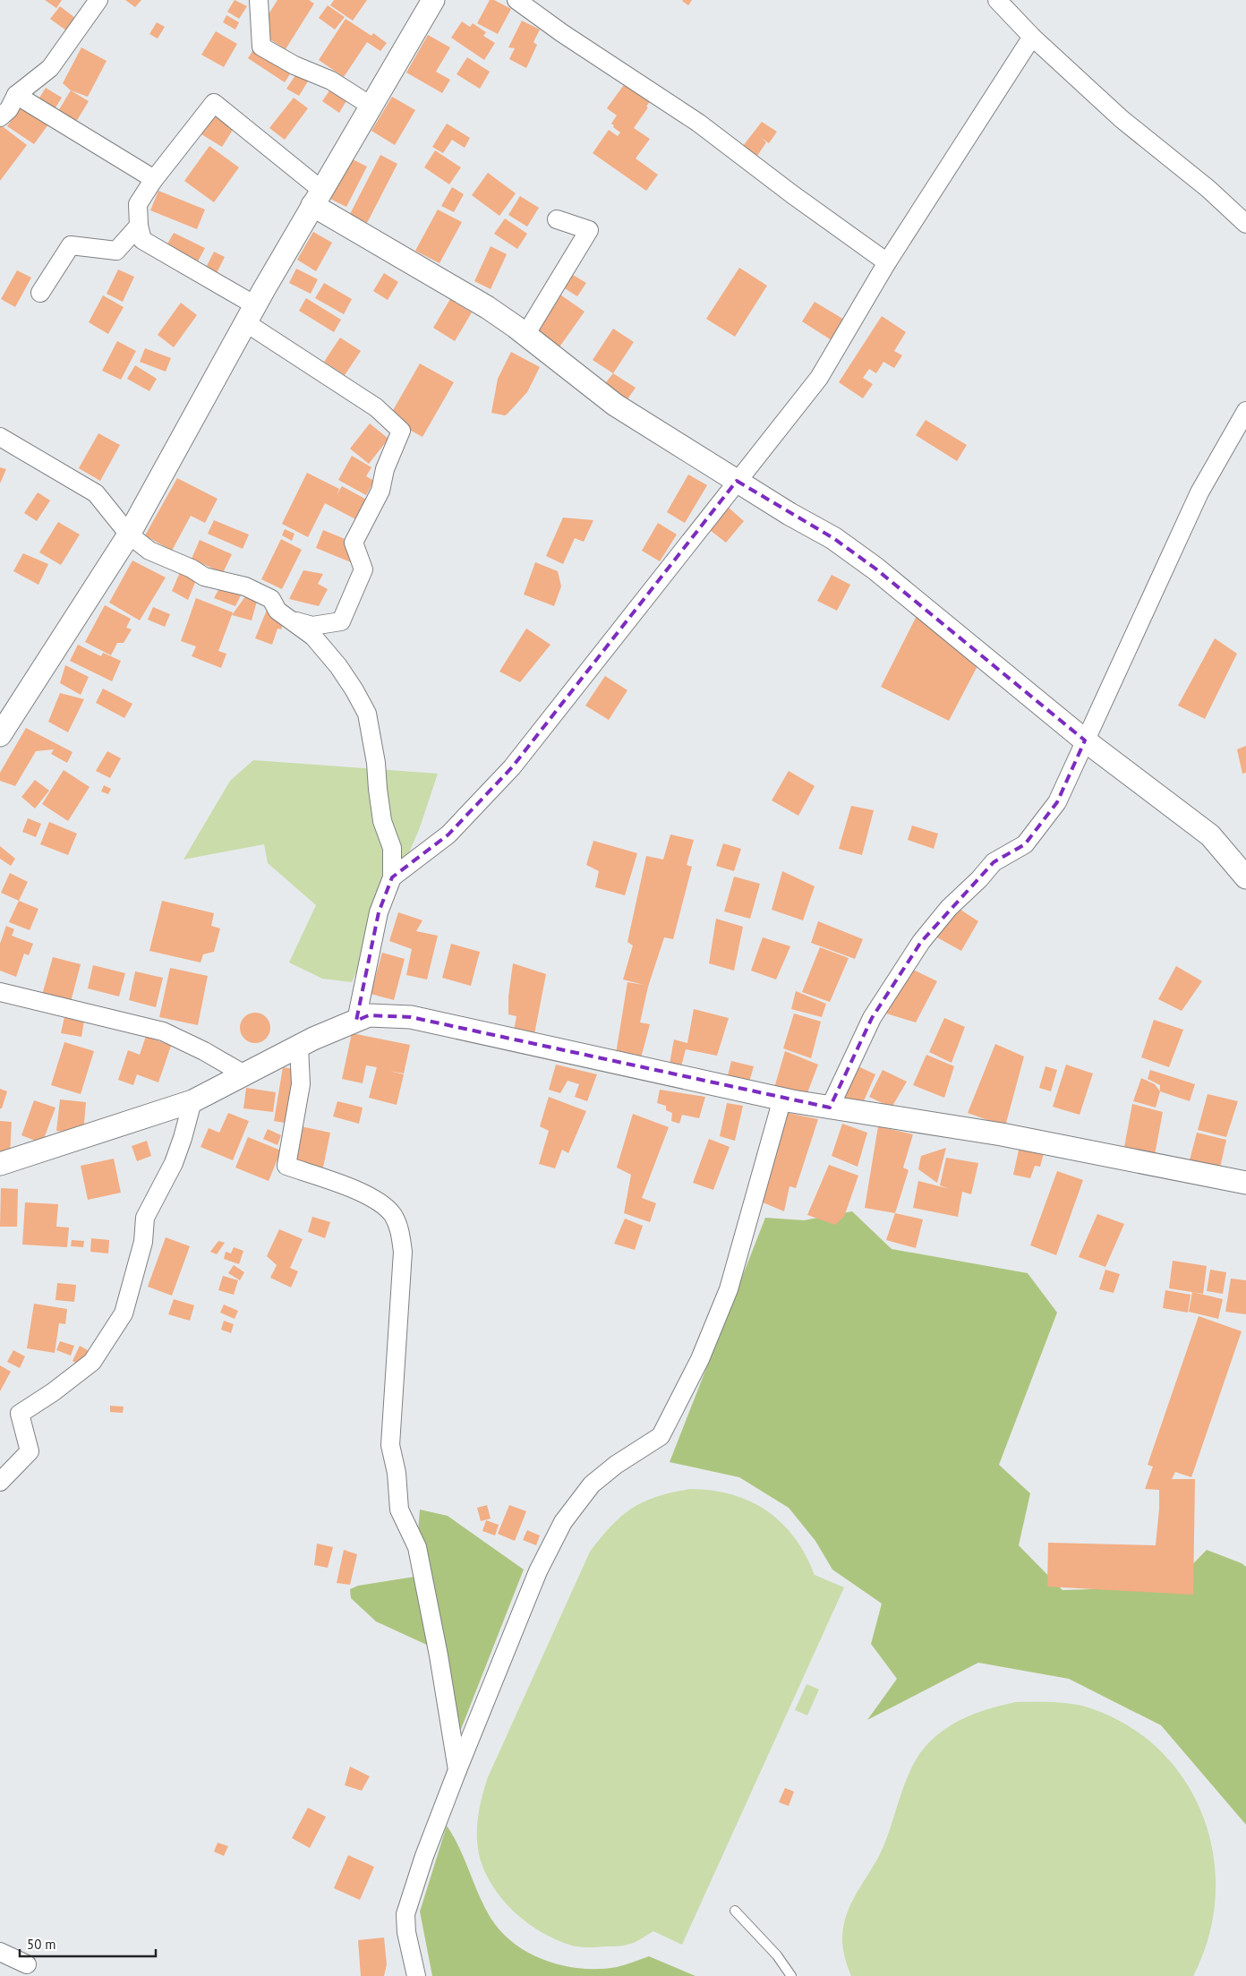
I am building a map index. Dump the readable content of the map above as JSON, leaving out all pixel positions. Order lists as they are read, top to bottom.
{
  "scale_bar": "50 m"
}
